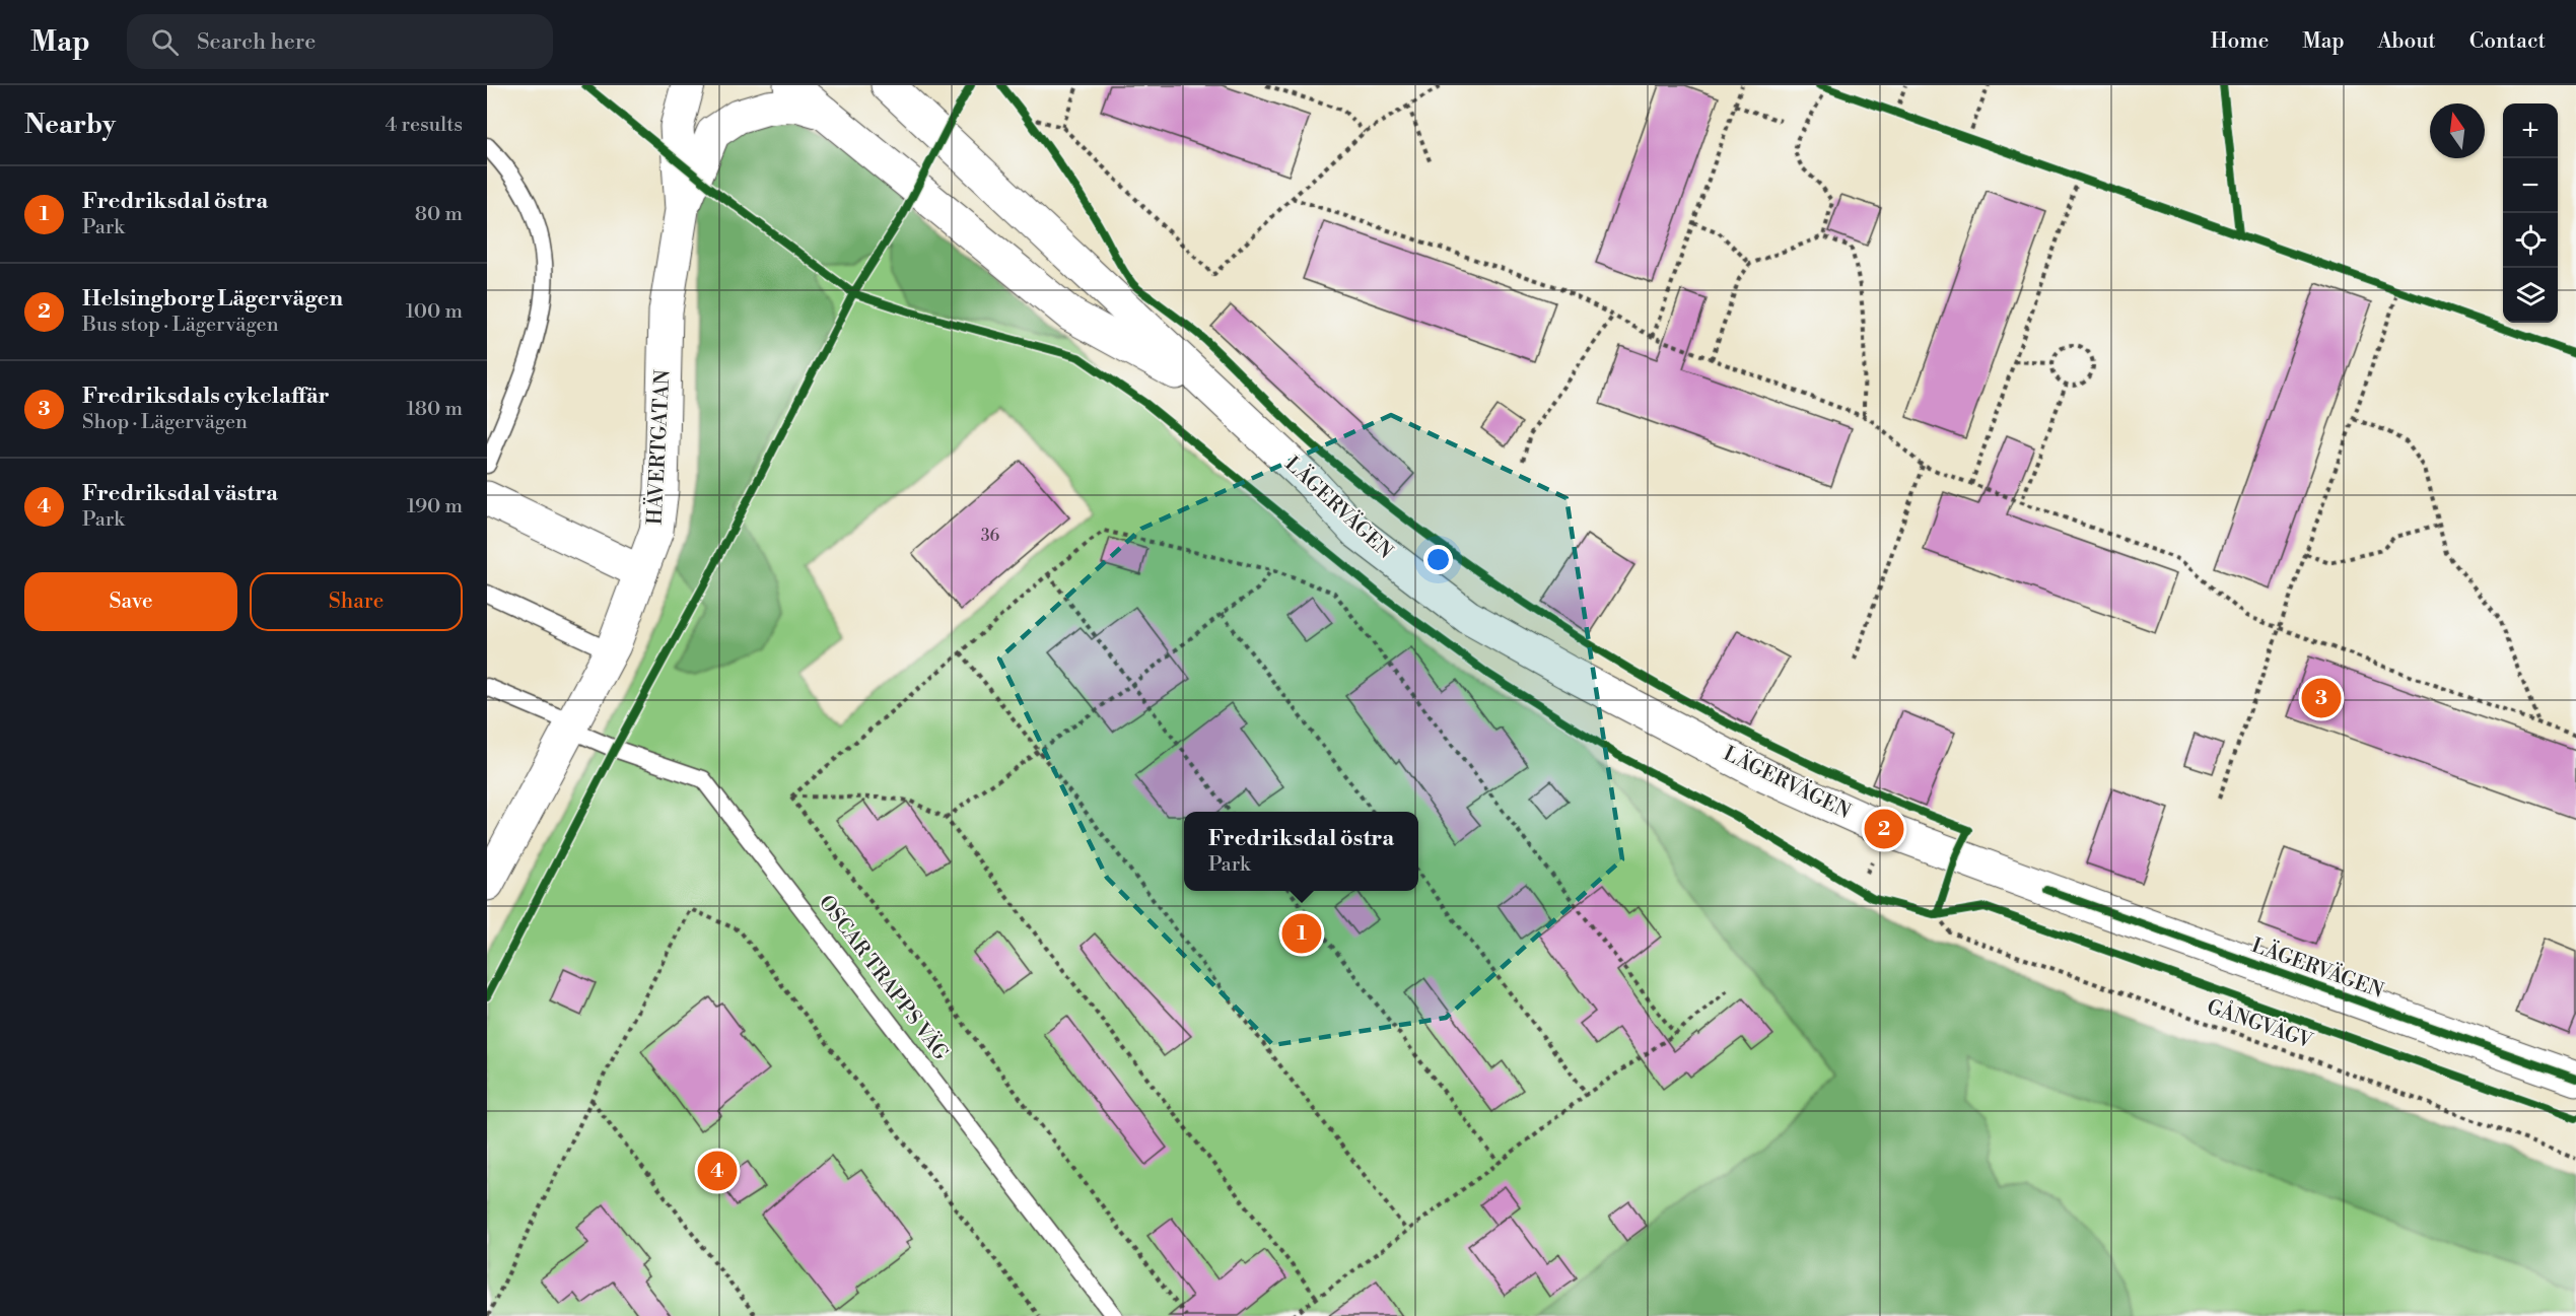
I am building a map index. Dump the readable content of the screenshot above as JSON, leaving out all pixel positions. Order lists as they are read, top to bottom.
{
  "streets": {
    "street": ["HÄVERTGATAN", "LÄGERVÄGEN"],
    "lane": ["OSCAR TRAPPS VÄG"],
    "cycle path": ["GÅNGVÄGV"]
  },
  "crossings": [
    ["HÄVERTGATAN", "OSCAR TRAPPS VÄG"]
  ],
  "house_numbers": ["36"],
  "north": "top",
  "page": {
    "header": "Map",
    "search": "Search here",
    "nav": [
      "Home",
      "Map",
      "About",
      "Contact"
    ],
    "heading": ["Nearby", "4 results"],
    "map_buttons": ["+", "−"],
    "list": [
      {
        "mark": "1",
        "name": "Fredriksdal östra",
        "note": "Park",
        "value": "80 m"
      },
      {
        "mark": "2",
        "name": "Helsingborg Lägervägen",
        "note": "Bus stop · Lägervägen",
        "value": "100 m"
      },
      {
        "mark": "3",
        "name": "Fredriksdals cykelaffär",
        "note": "Shop · Lägervägen",
        "value": "180 m"
      },
      {
        "mark": "4",
        "name": "Fredriksdal västra",
        "note": "Park",
        "value": "190 m"
      }
    ],
    "buttons": ["Save", "Share"],
    "pins": [
      "3",
      "2",
      "1",
      "4"
    ],
    "popup": ["Fredriksdal östra", "Park"]
  }
}
